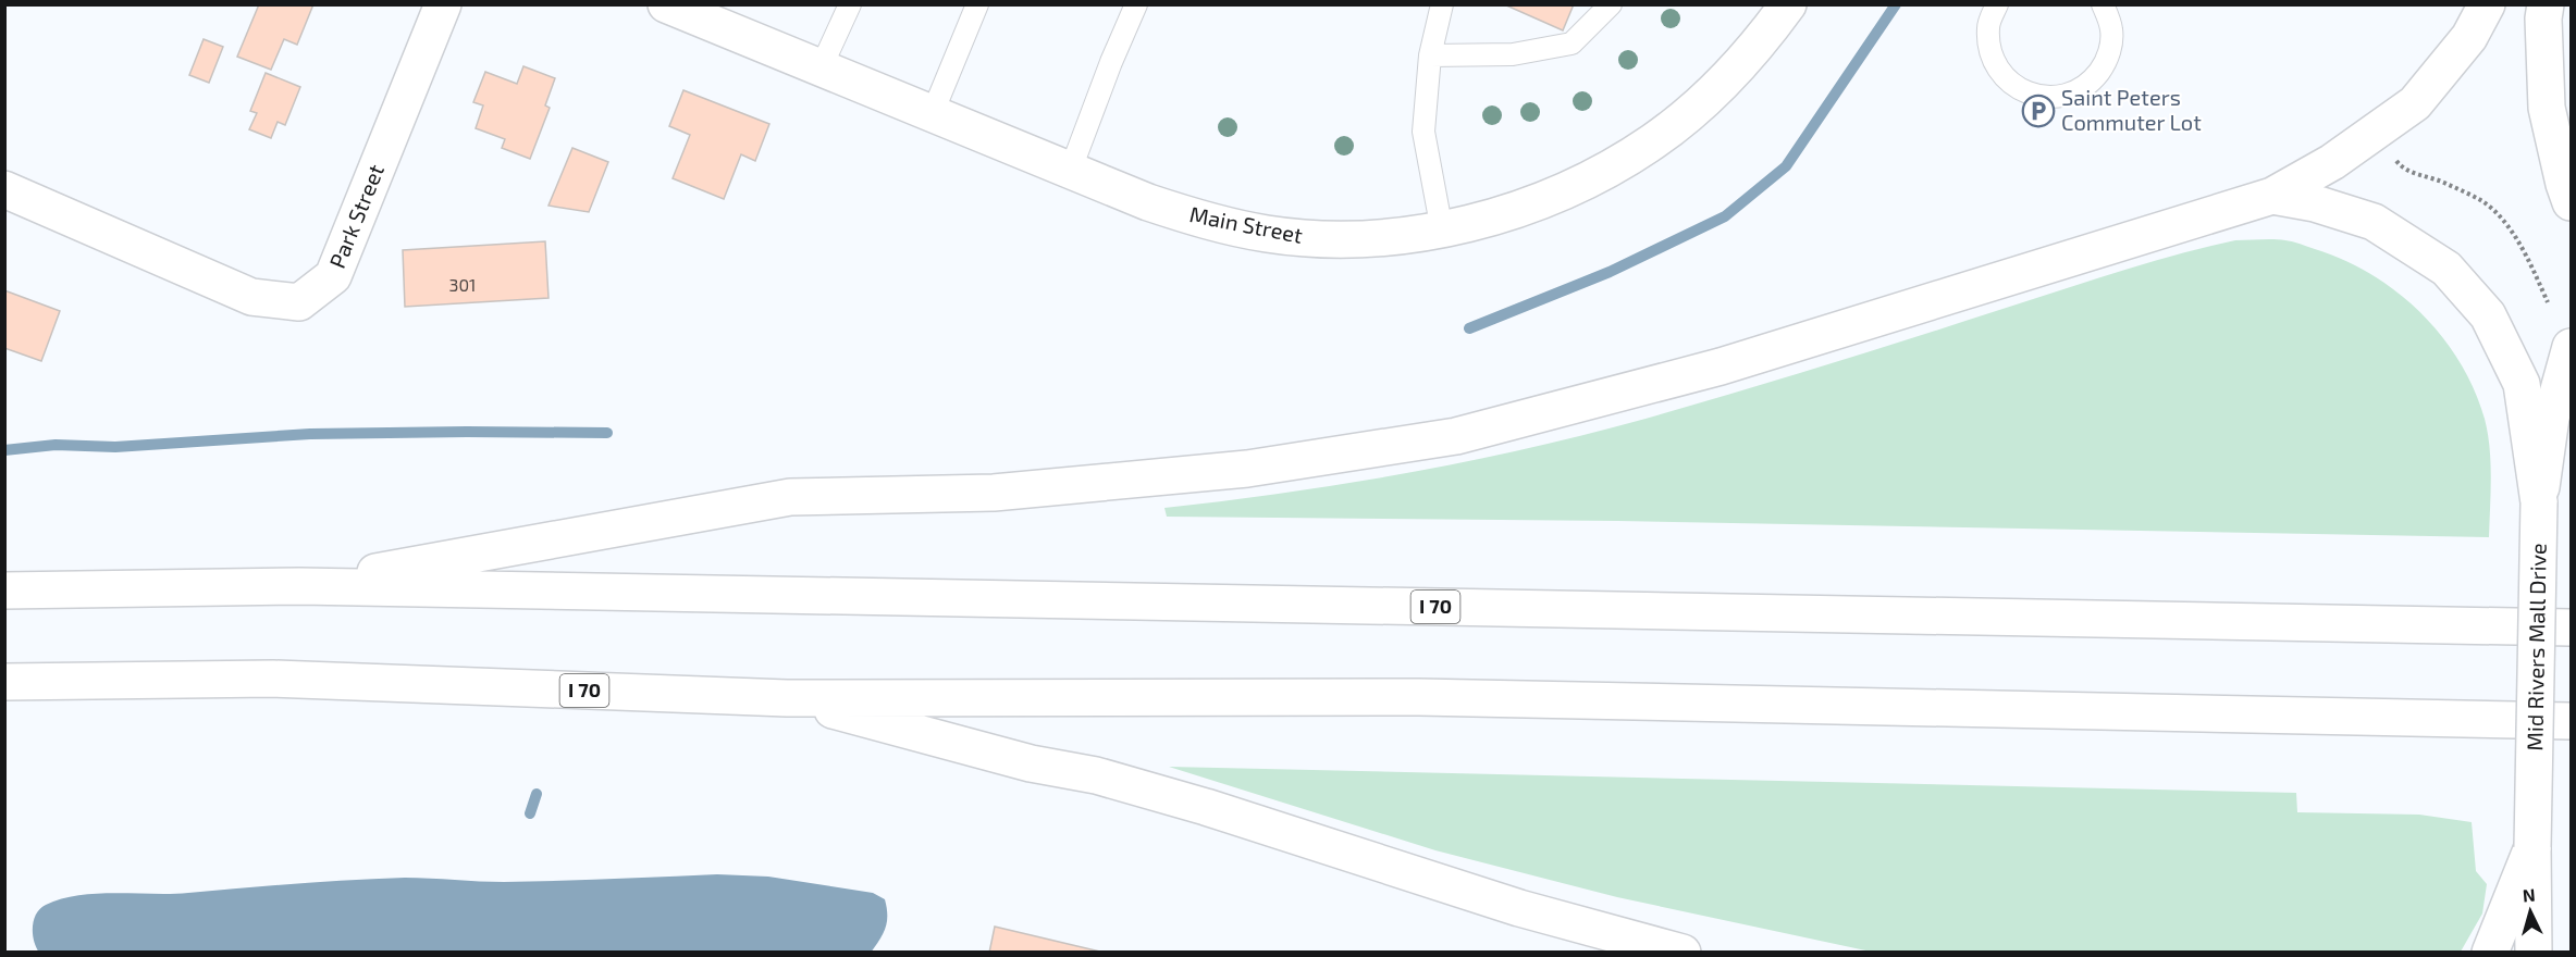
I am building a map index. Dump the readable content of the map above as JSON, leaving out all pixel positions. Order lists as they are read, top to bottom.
{
  "streets": {
    "main road": [
      "Park Street",
      "Main Street",
      "I 70",
      "Mid Rivers Mall Drive"
    ]
  },
  "places": {
    "parking": ["Saint Peters Commuter Lot"]
  },
  "house_numbers": ["301"],
  "north": "top"
}
